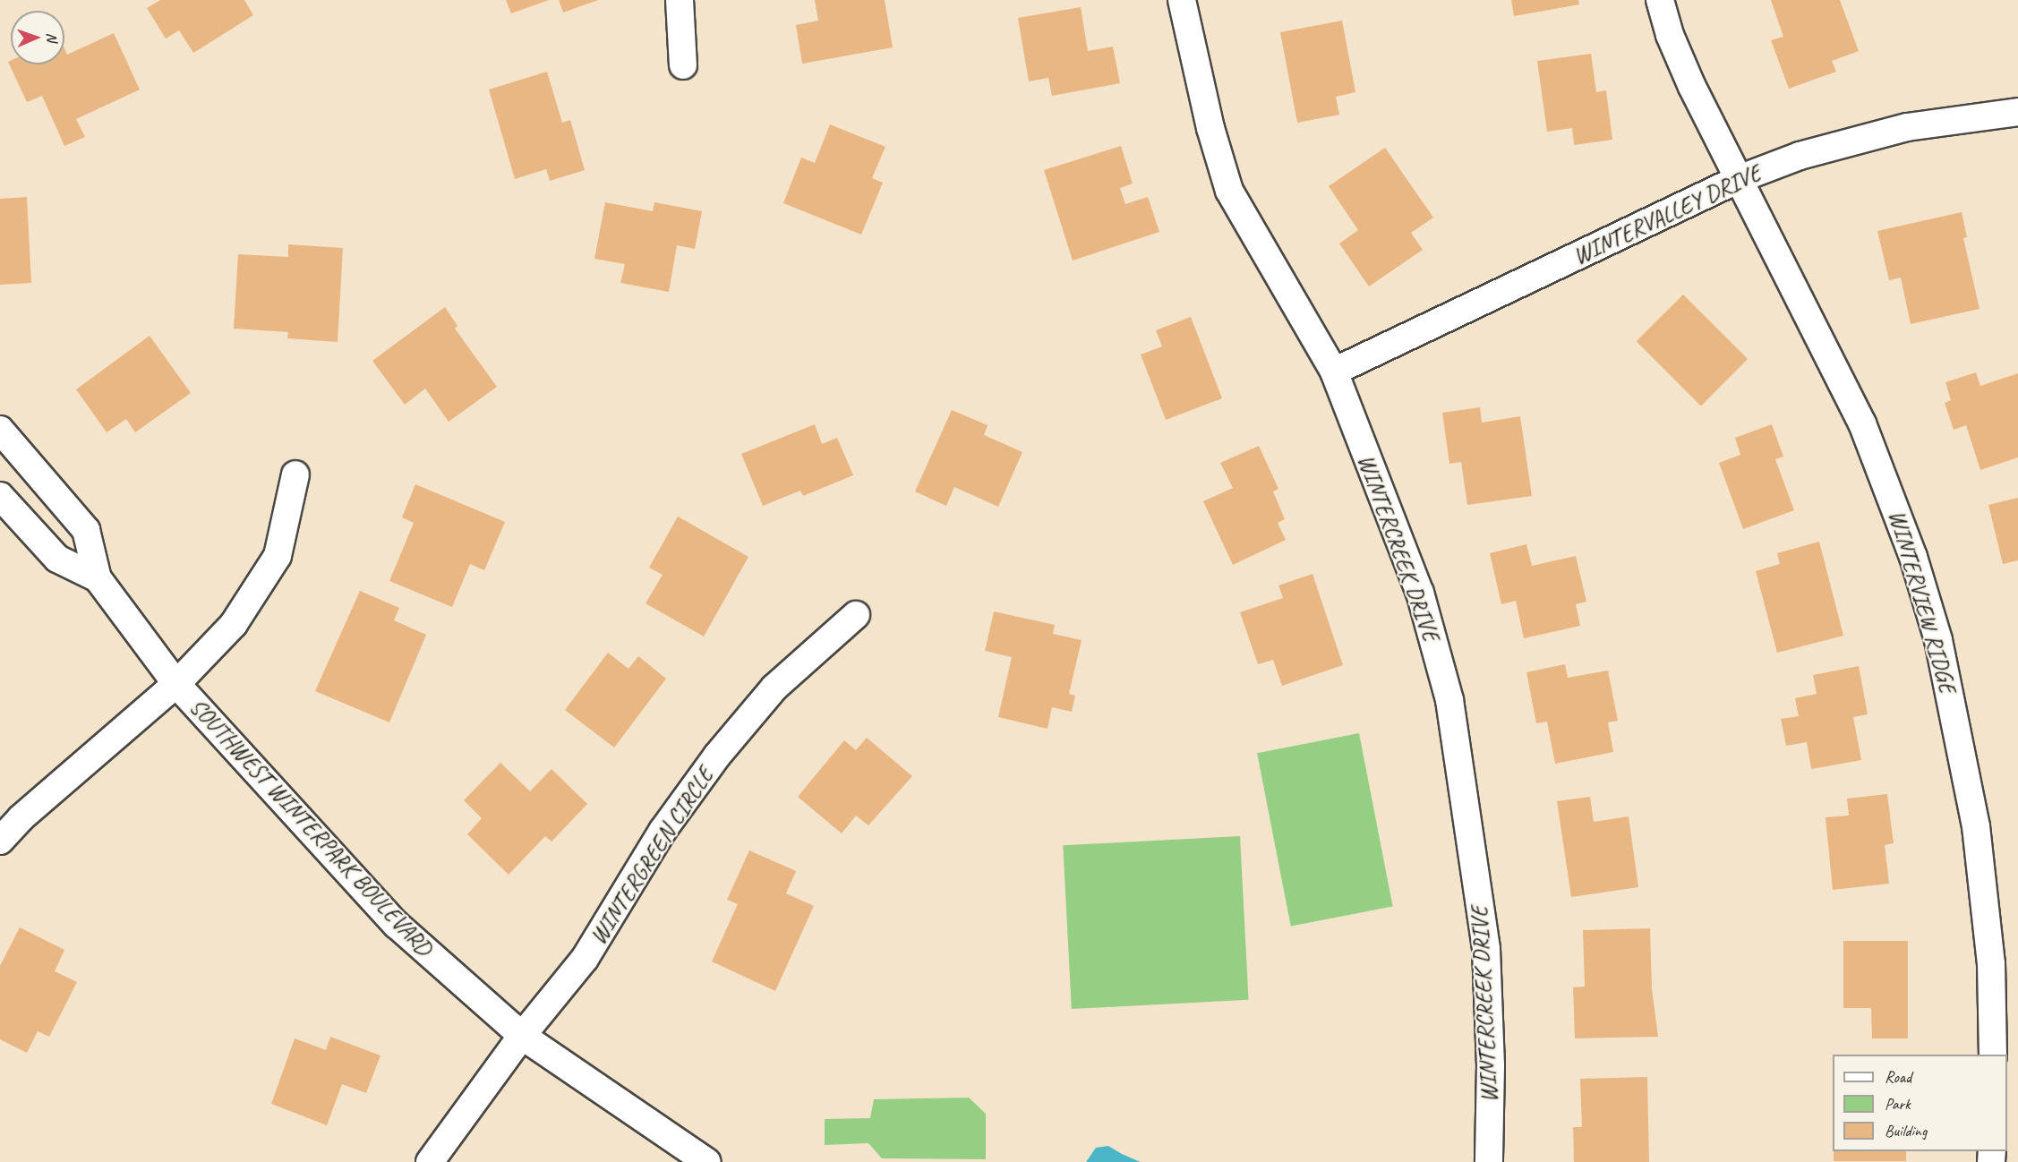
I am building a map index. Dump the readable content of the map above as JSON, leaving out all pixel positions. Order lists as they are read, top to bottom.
{
  "streets": {
    "street": [
      "WINTERVALLEY DRIVE",
      "WINTERCREEK DRIVE",
      "WINTERVIEW RIDGE",
      "SOUTHWEST WINTERPARK BOULEVARD",
      "WINTERGREEN CIRCLE"
    ]
  },
  "crossings": [
    ["WINTERVALLEY DRIVE", "WINTERCREEK DRIVE"],
    ["WINTERVALLEY DRIVE", "WINTERVIEW RIDGE"],
    ["SOUTHWEST WINTERPARK BOULEVARD", "WINTERGREEN CIRCLE"]
  ],
  "legend": ["Road", "Park", "Building"],
  "north": "right"
}
